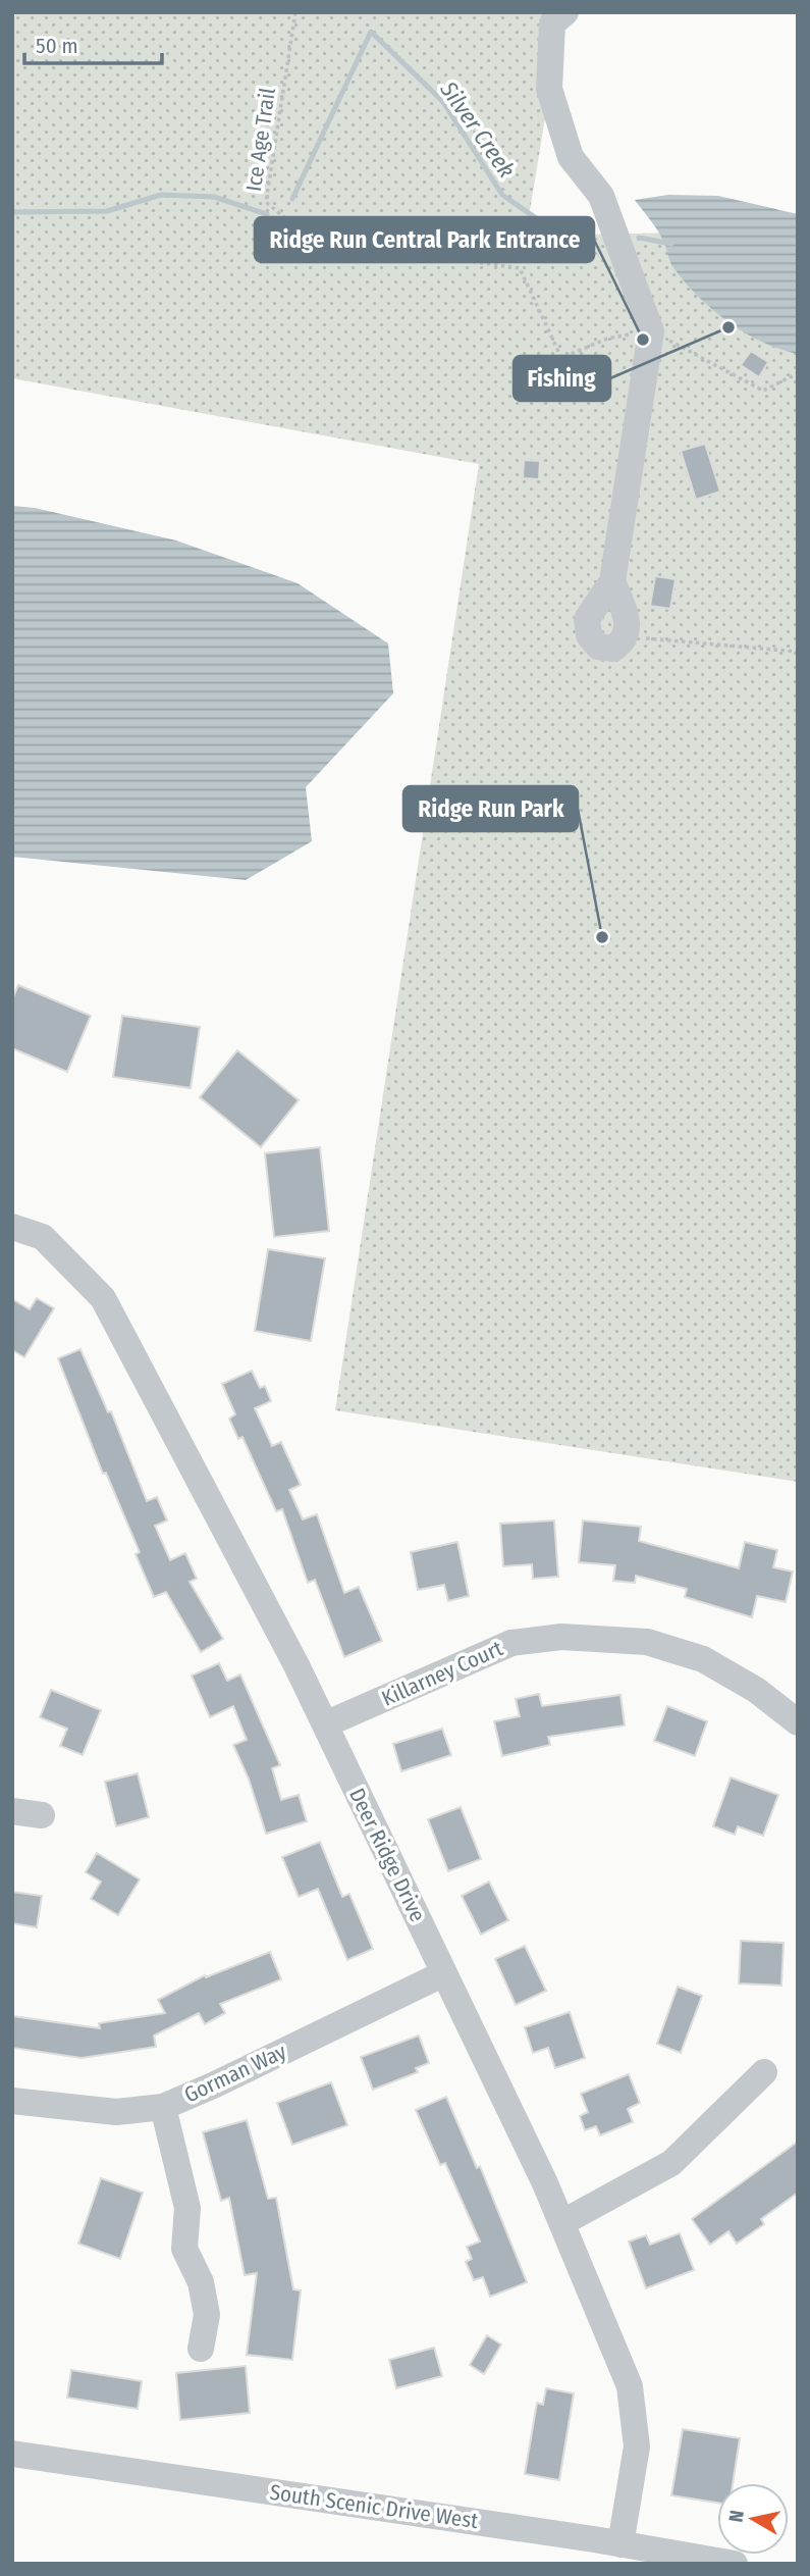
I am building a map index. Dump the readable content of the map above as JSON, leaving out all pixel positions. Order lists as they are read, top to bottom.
{
  "streets": {
    "street": [
      "Killarney Court",
      "Deer Ridge Drive",
      "Gorman Way",
      "South Scenic Drive West"
    ],
    "path": ["Ice Age Trail"]
  },
  "crossings": [
    ["Killarney Court", "Deer Ridge Drive"],
    ["Deer Ridge Drive", "Gorman Way"],
    ["Deer Ridge Drive", "South Scenic Drive West"]
  ],
  "water": ["Silver Creek"],
  "places": ["Fishing", "Ridge Run Central Park Entrance", "Ridge Run Park"],
  "scale_bar": "50 m",
  "north": "left"
}
